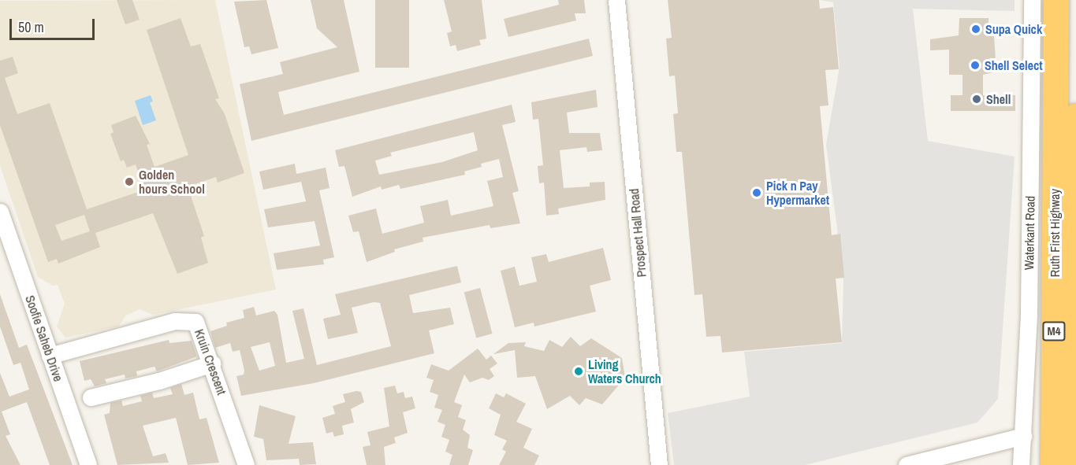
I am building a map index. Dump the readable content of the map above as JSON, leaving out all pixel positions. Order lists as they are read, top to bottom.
{
  "streets": {
    "highway": ["Ruth First Highway", "M4"],
    "street": [
      "Prospect Hall Road",
      "Waterkant Road",
      "Soofie Saheb Drive",
      "Kruin Crescent"
    ]
  },
  "crossings": [
    ["Soofie Saheb Drive", "Kruin Crescent"]
  ],
  "places": [
    "Supa Quick",
    "Shell Select",
    "Shell",
    "Golden hours School",
    "Pick n Pay Hypermarket",
    "Living Waters Church"
  ],
  "scale_bar": "50 m"
}
